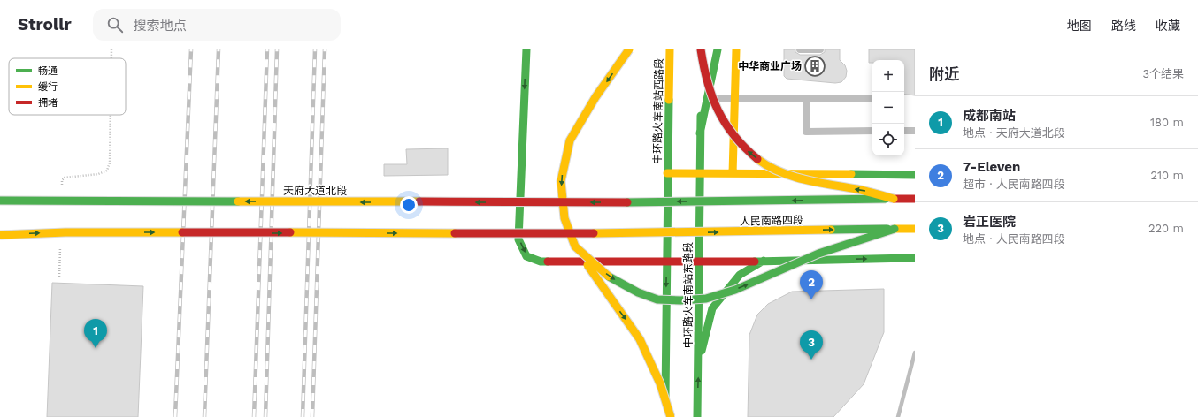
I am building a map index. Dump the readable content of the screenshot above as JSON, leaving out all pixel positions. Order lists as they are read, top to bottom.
{
  "streets": {
    "main road": [
      "中环路火车南站西路段",
      "天府大道北段",
      "人民南路四段",
      "中环路火车南站东路段"
    ]
  },
  "crossings": [
    ["中环路火车南站西路段", "中环路火车南站东路段"],
    ["天府大道北段", "人民南路四段"]
  ],
  "one_way": ["天府大道北段"],
  "places": {
    "building": ["中华商业广场"]
  },
  "legend": ["畅通", "缓行", "拥堵"],
  "page": {
    "header": "Strollr",
    "search": "搜索地点",
    "nav": ["地图", "路线", "收藏"],
    "heading": ["附近", "3个结果"],
    "map_buttons": ["+", "−"],
    "list": [
      {
        "mark": "1",
        "name": "成都南站",
        "note": "地点 · 天府大道北段",
        "value": "180 m"
      },
      {
        "mark": "2",
        "name": "7-Eleven",
        "note": "超市 · 人民南路四段",
        "value": "210 m"
      },
      {
        "mark": "3",
        "name": "岩正医院",
        "note": "地点 · 人民南路四段",
        "value": "220 m"
      }
    ],
    "pins": ["2", "1", "3"]
  }
}
